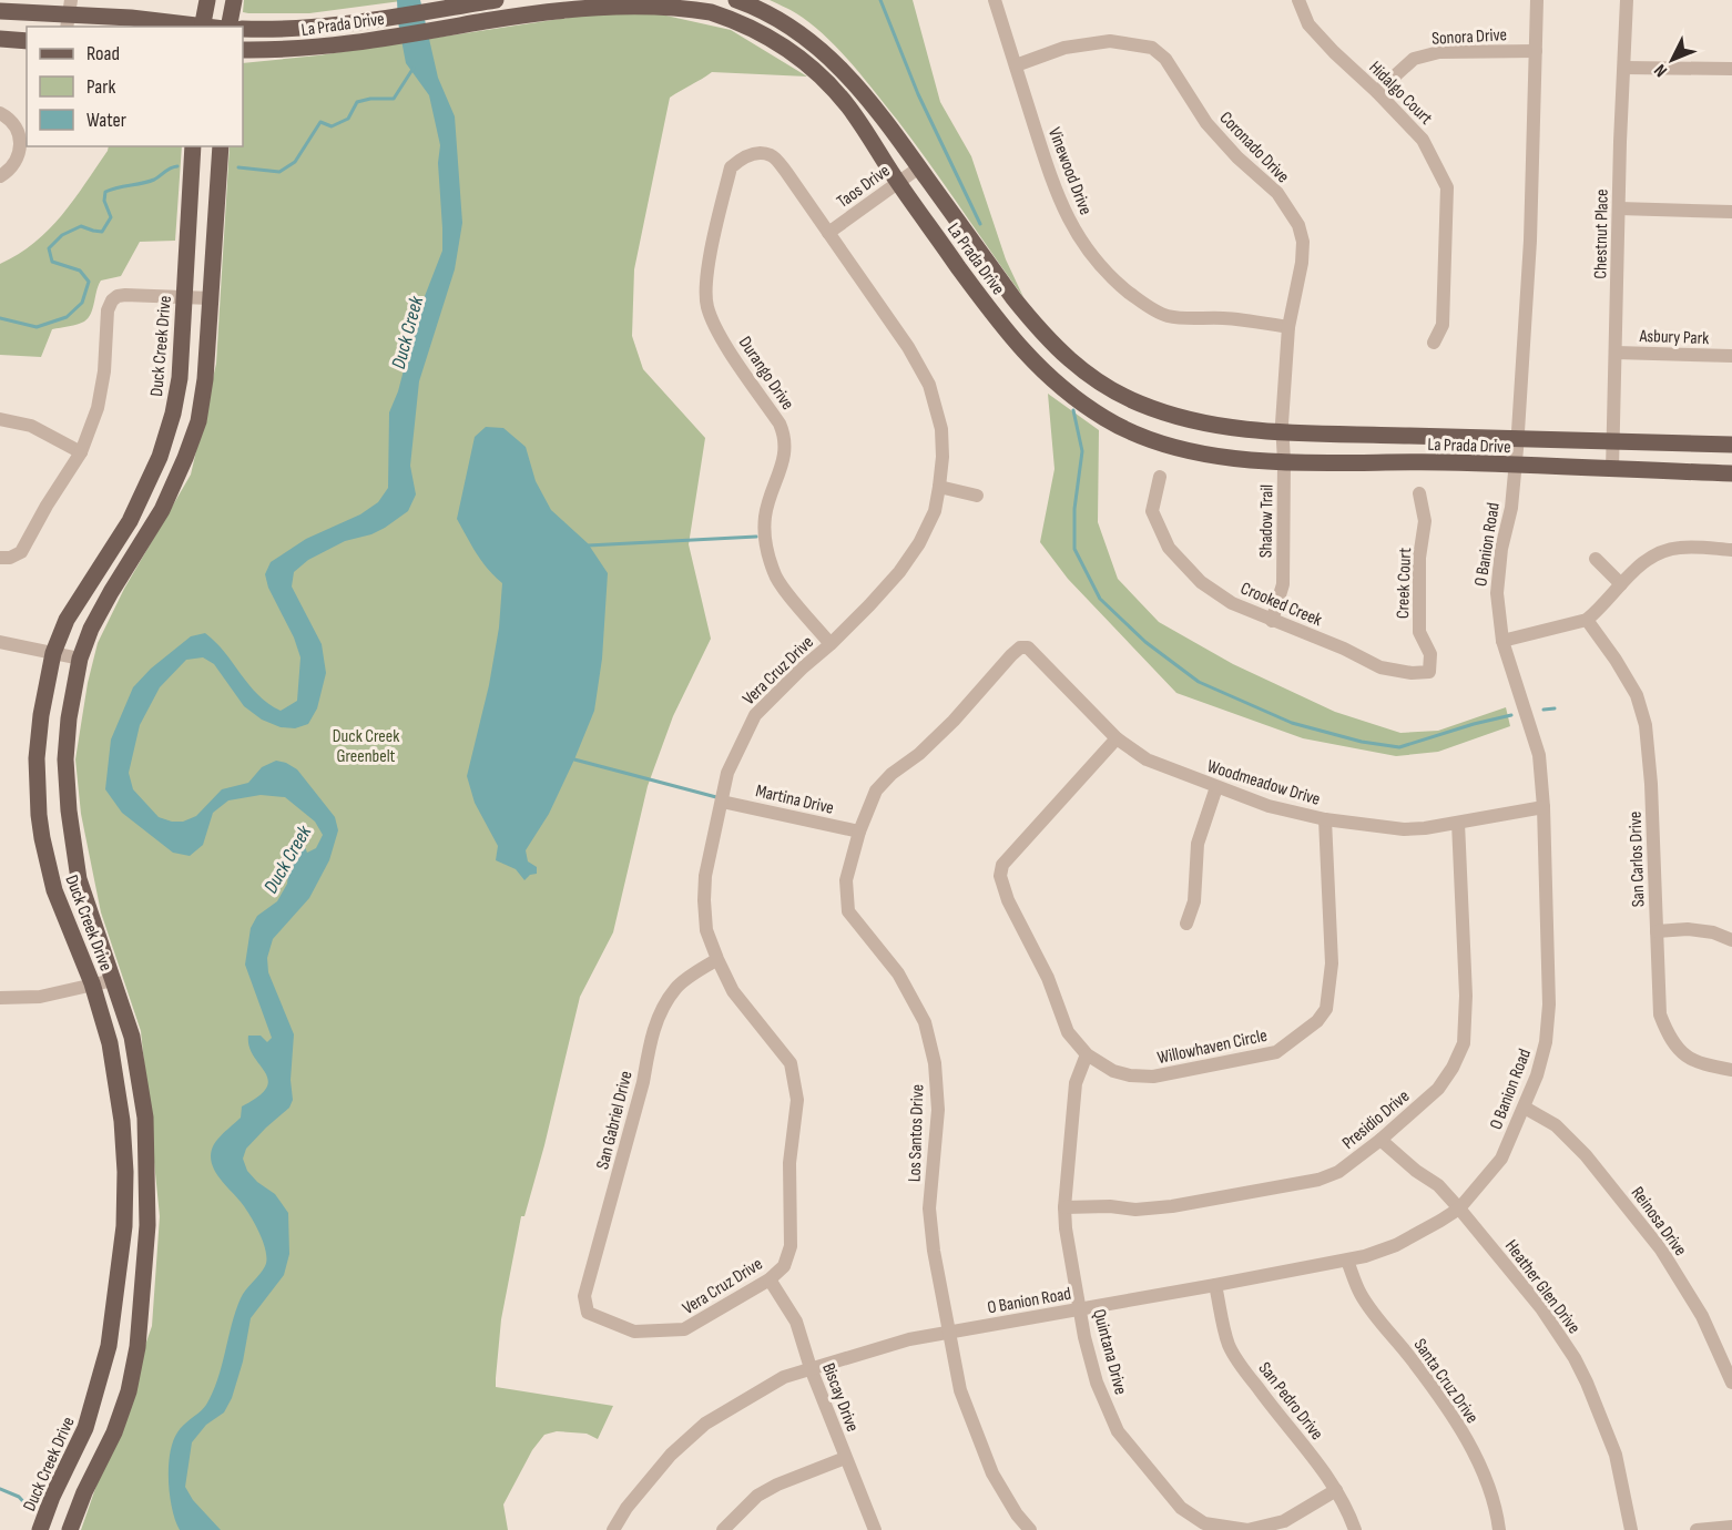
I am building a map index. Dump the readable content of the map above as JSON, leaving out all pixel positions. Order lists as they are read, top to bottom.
{
  "streets": {
    "main road": ["La Prada Drive", "Duck Creek Drive"],
    "street": [
      "Sonora Drive",
      "Hidalgo Court",
      "Coronado Drive",
      "Vinewood Drive",
      "Taos Drive",
      "Chestnut Place",
      "Asbury Park",
      "Durango Drive",
      "Shadow Trail",
      "O Banion Road",
      "Creek Court",
      "Crooked Creek",
      "Vera Cruz Drive",
      "Woodmeadow Drive",
      "Martina Drive",
      "San Carlos Drive",
      "Willowhaven Circle",
      "Presidio Drive",
      "San Gabriel Drive",
      "Los Santos Drive",
      "Reinosa Drive",
      "Heather Glen Drive",
      "Quintana Drive",
      "Santa Cruz Drive",
      "Biscay Drive",
      "San Pedro Drive"
    ]
  },
  "crossings": [
    ["La Prada Drive", "Coronado Drive"],
    ["La Prada Drive", "Taos Drive"],
    ["La Prada Drive", "Chestnut Place"],
    ["La Prada Drive", "Shadow Trail"],
    ["La Prada Drive", "O Banion Road"],
    ["Sonora Drive", "Hidalgo Court"],
    ["Sonora Drive", "O Banion Road"],
    ["Coronado Drive", "Vinewood Drive"],
    ["Coronado Drive", "Shadow Trail"],
    ["Taos Drive", "Vera Cruz Drive"],
    ["Chestnut Place", "Asbury Park"],
    ["Durango Drive", "Vera Cruz Drive"],
    ["Shadow Trail", "Crooked Creek"],
    ["O Banion Road", "Woodmeadow Drive"],
    ["O Banion Road", "Los Santos Drive"],
    ["O Banion Road", "Reinosa Drive"],
    ["O Banion Road", "Heather Glen Drive"],
    ["O Banion Road", "Quintana Drive"],
    ["O Banion Road", "Santa Cruz Drive"],
    ["O Banion Road", "Biscay Drive"],
    ["O Banion Road", "San Pedro Drive"],
    ["Creek Court", "Crooked Creek"],
    ["Vera Cruz Drive", "Martina Drive"],
    ["Vera Cruz Drive", "San Gabriel Drive"],
    ["Vera Cruz Drive", "Biscay Drive"],
    ["Woodmeadow Drive", "Willowhaven Circle"],
    ["Woodmeadow Drive", "Presidio Drive"],
    ["Woodmeadow Drive", "Los Santos Drive"],
    ["Martina Drive", "Los Santos Drive"],
    ["Willowhaven Circle", "Quintana Drive"],
    ["Presidio Drive", "Heather Glen Drive"],
    ["Presidio Drive", "Quintana Drive"],
    ["Quintana Drive", "San Pedro Drive"]
  ],
  "water": ["Duck Creek"],
  "parks": ["Duck Creek Greenbelt"],
  "legend": ["Road", "Park", "Water"],
  "north": "bottom left"
}
